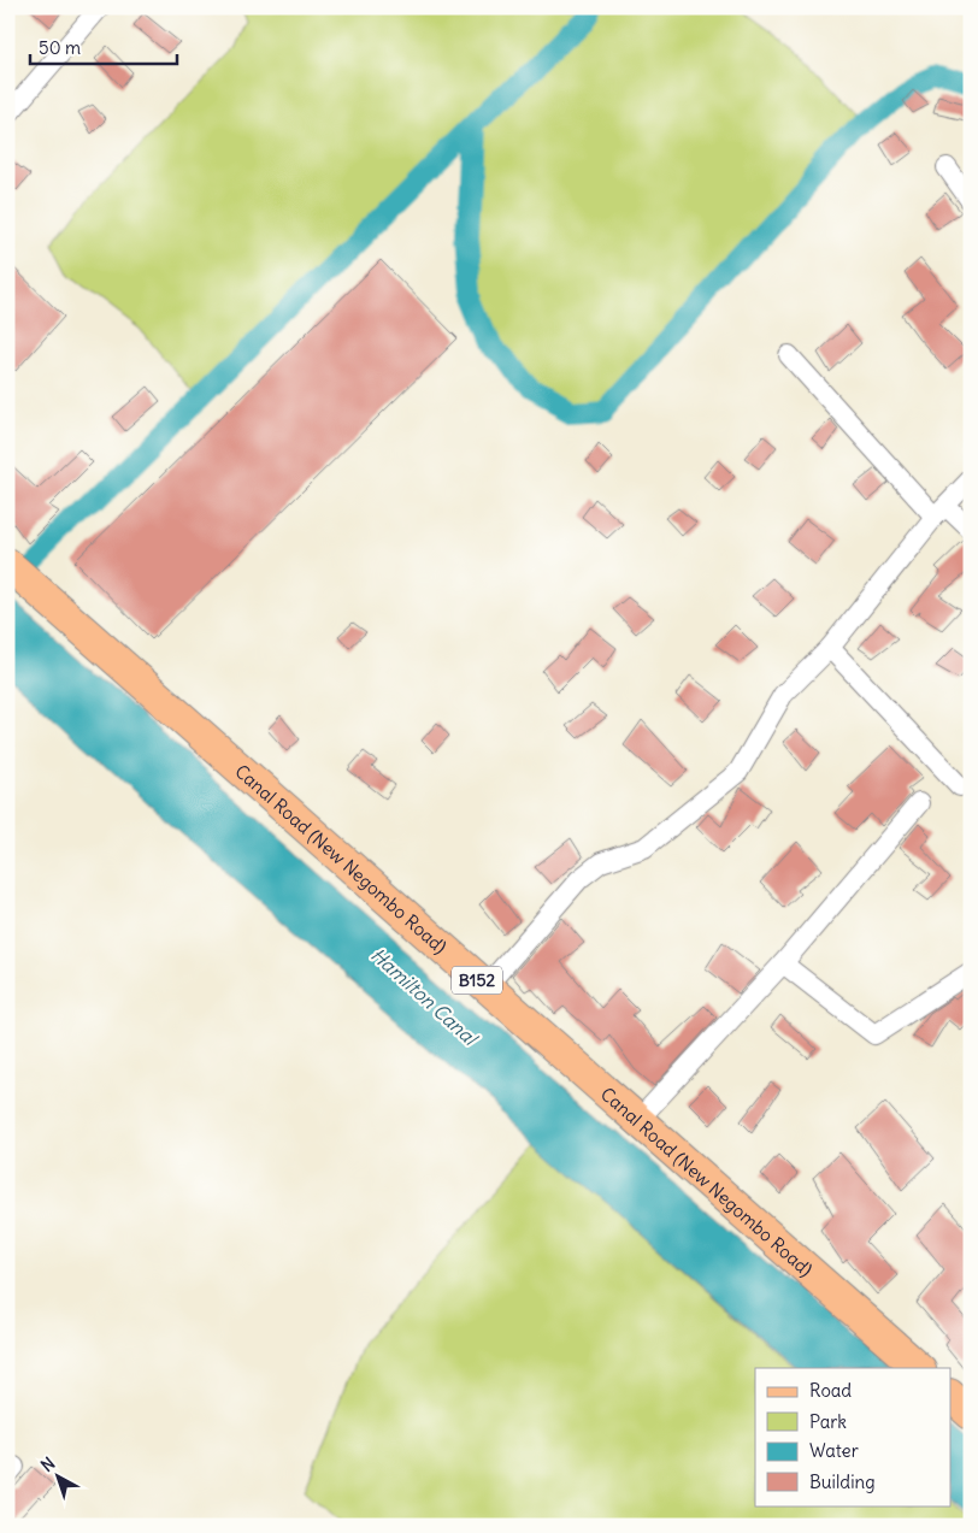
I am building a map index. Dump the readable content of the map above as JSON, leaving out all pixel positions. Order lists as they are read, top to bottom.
{
  "streets": {
    "main road": ["Canal Road (New Negombo Road)", "B152"]
  },
  "water": ["Hamilton Canal"],
  "legend": [
    "Road",
    "Park",
    "Water",
    "Building"
  ],
  "scale_bar": "50 m",
  "north": "top left"
}
